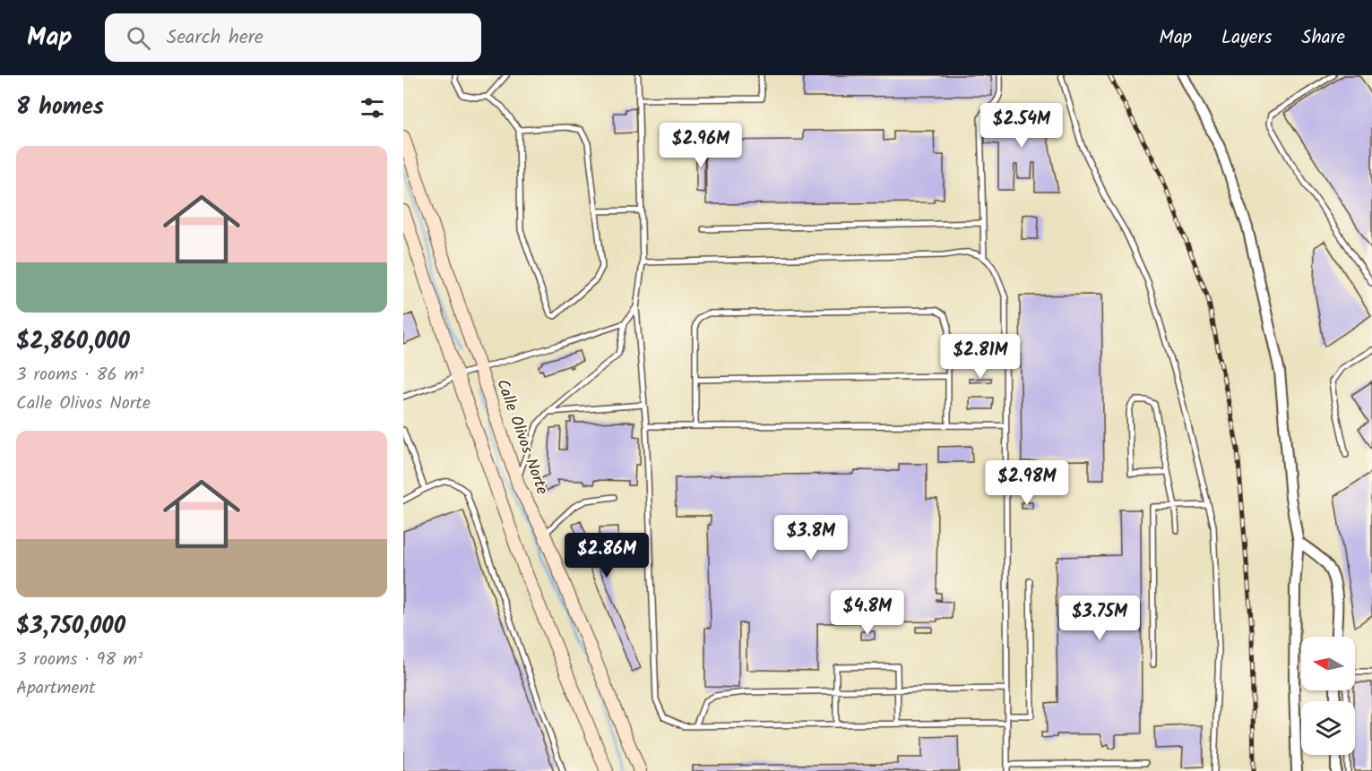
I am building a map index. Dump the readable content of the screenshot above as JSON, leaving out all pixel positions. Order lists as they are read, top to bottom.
{
  "streets": {
    "main road": ["Calle Olivos Norte"]
  },
  "north": "left",
  "page": {
    "header": "Map",
    "search": "Search here",
    "nav": ["Map", "Layers", "Share"],
    "heading": "8 homes",
    "price": [
      "$2.54M",
      "$2.96M",
      "$2.81M",
      "$2.98M",
      "$3.8M",
      "$2.86M",
      "$4.8M",
      "$3.75M"
    ],
    "list": [
      {
        "name": "$2,860,000",
        "note": "3 rooms · 86 m² · Calle Olivos Norte"
      },
      {
        "name": "$3,750,000",
        "note": "3 rooms · 98 m² · Apartment"
      }
    ]
  }
}
